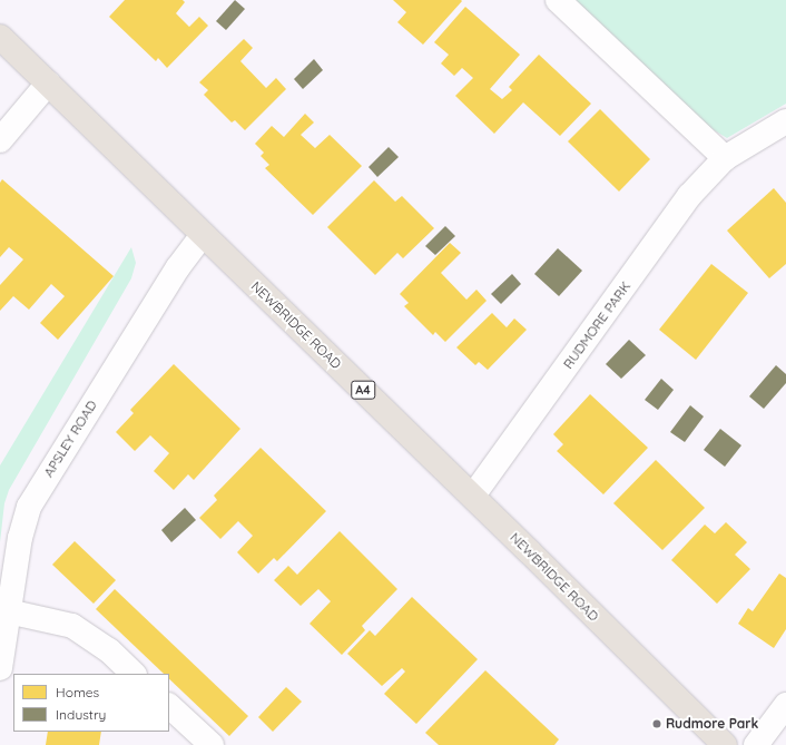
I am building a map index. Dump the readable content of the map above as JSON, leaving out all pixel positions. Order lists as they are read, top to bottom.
{
  "streets": {
    "main road": ["NEWBRIDGE ROAD", "A4"],
    "street": ["RUDMORE PARK", "APSLEY ROAD"]
  },
  "crossings": [
    ["NEWBRIDGE ROAD", "RUDMORE PARK"],
    ["NEWBRIDGE ROAD", "APSLEY ROAD"]
  ],
  "places": ["Rudmore Park"],
  "legend": ["Homes", "Industry"]
}
